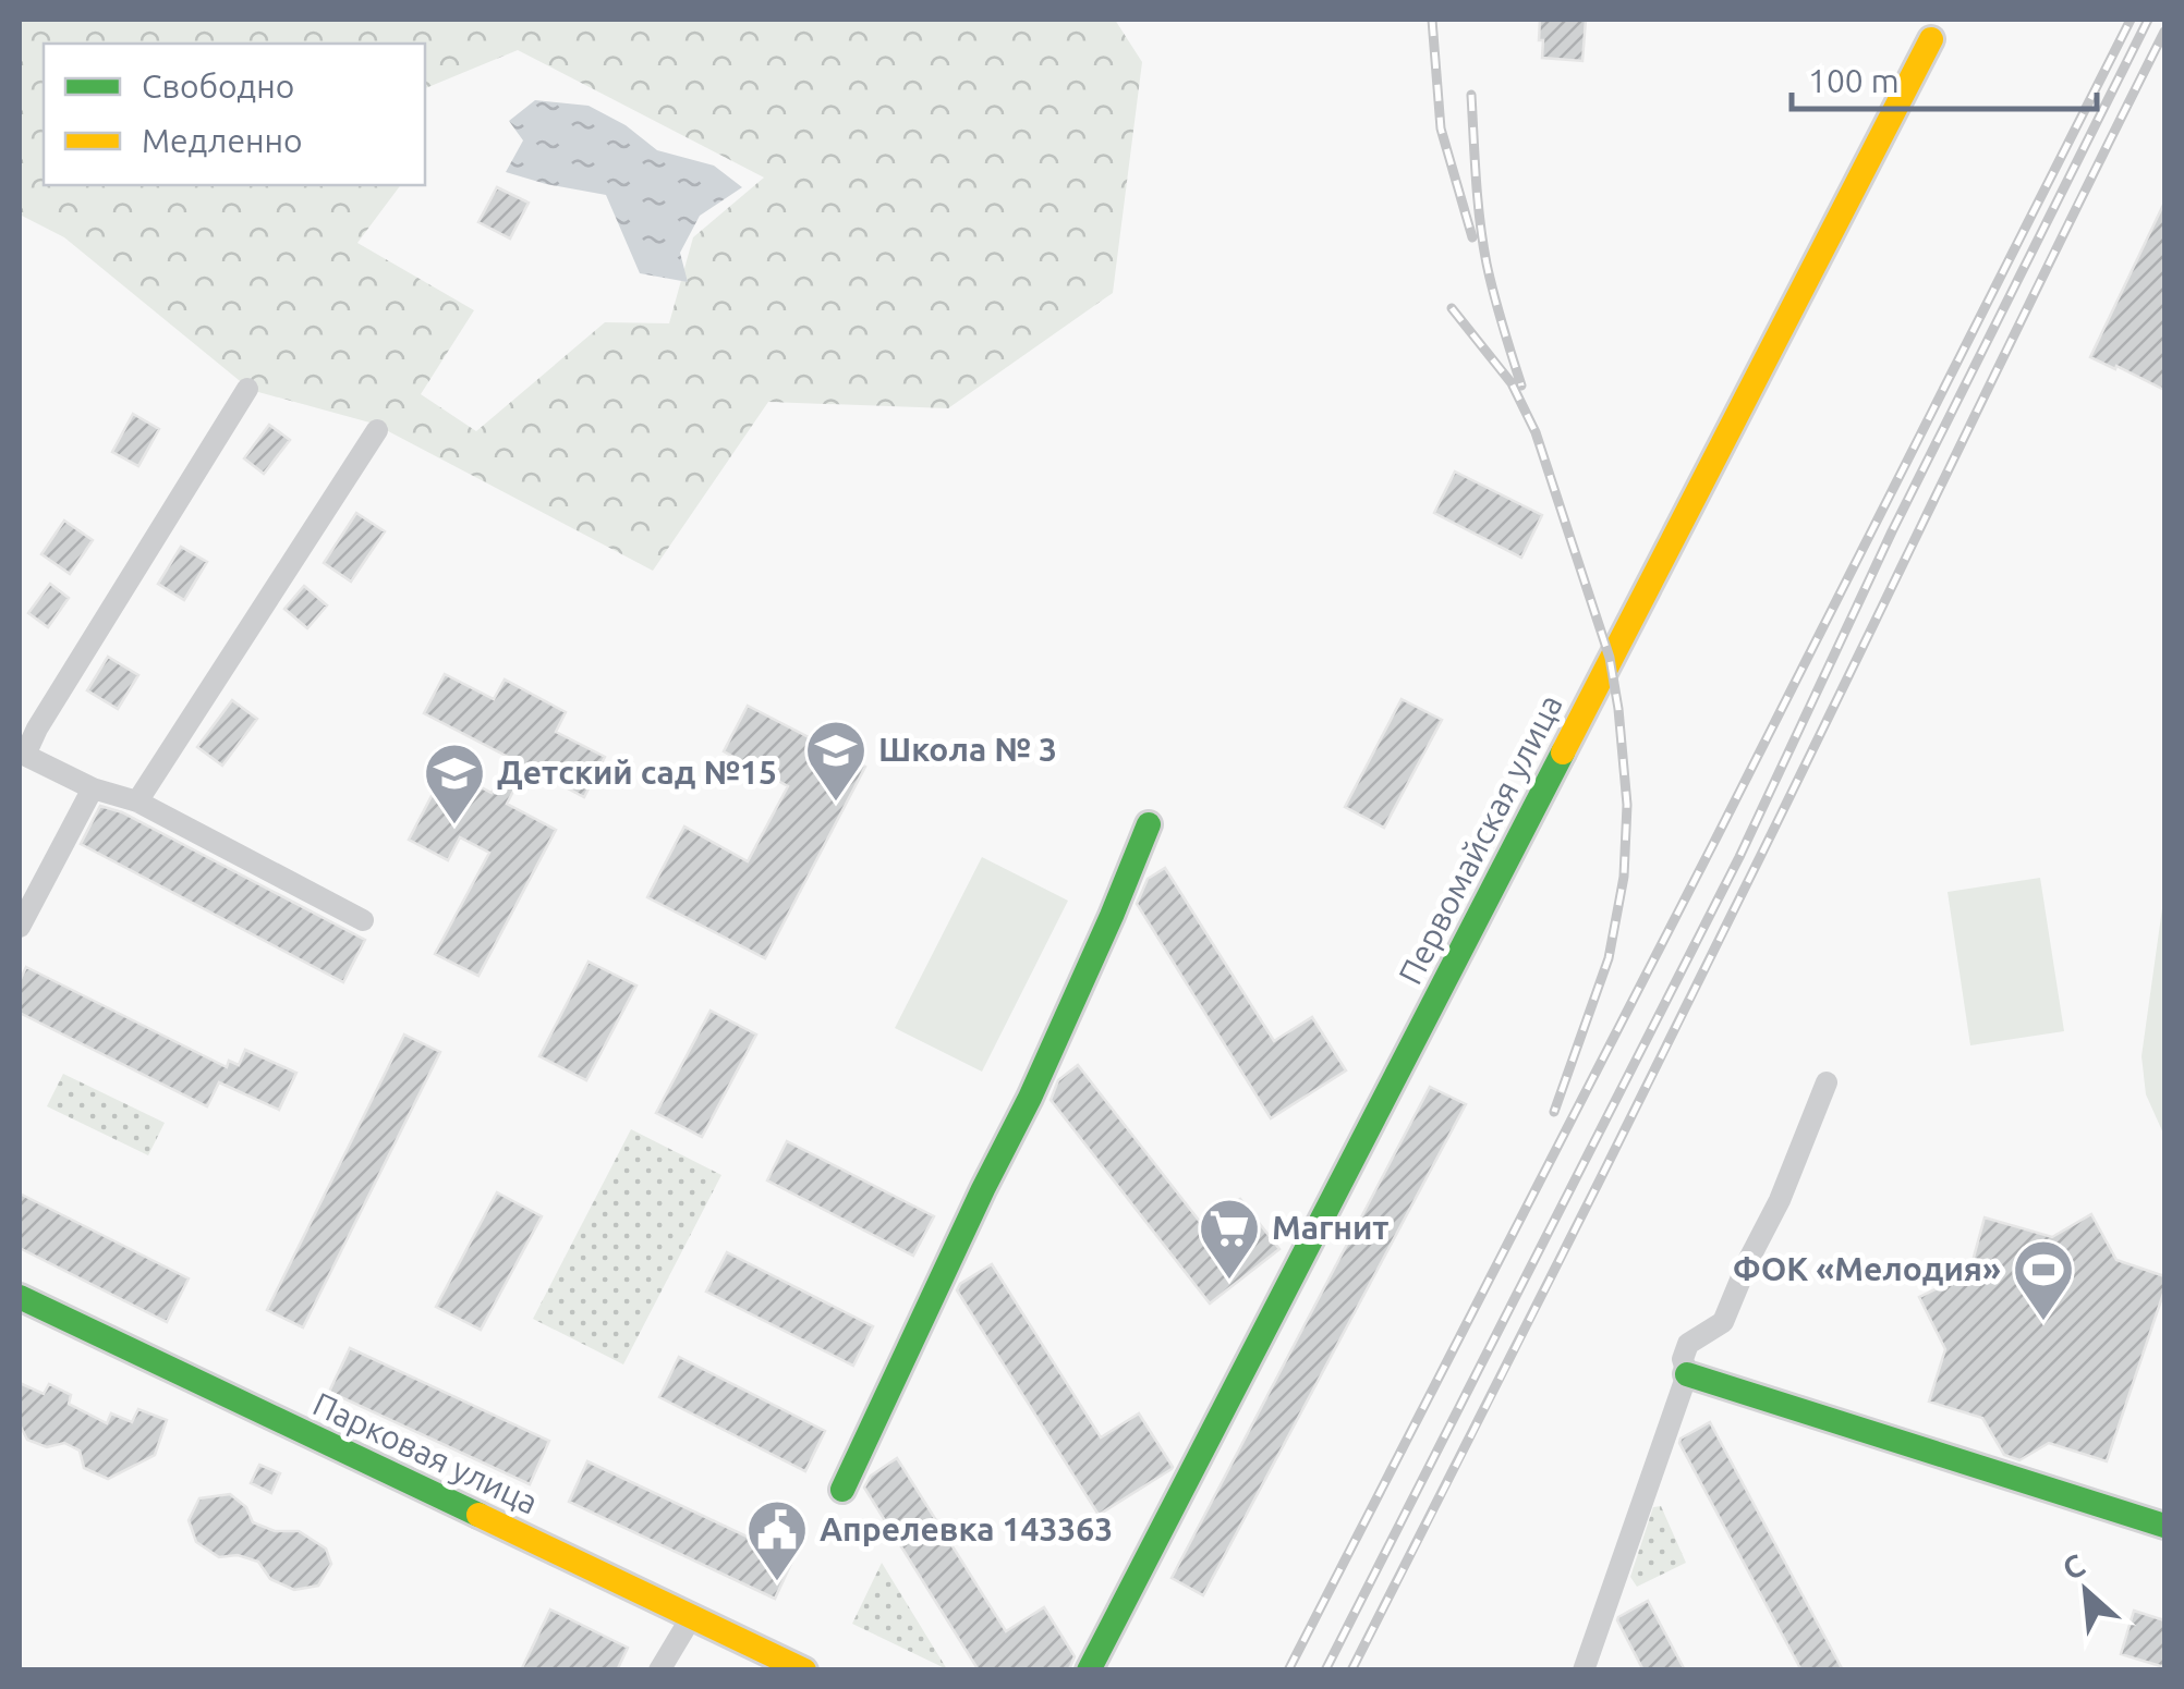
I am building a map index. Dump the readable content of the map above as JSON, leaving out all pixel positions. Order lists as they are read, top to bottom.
{
  "streets": {
    "street": ["Первомайская улица", "Парковая улица"]
  },
  "places": {
    "school or university": ["Школа № 3", "Детский сад №15"],
    "supermarket": ["Магнит"],
    "sports": ["ФОК «Мелодия»"],
    "public building": ["Апрелевка 143363"]
  },
  "legend": ["Свободно", "Медленно"],
  "scale_bar": "100 m",
  "north": "top left"
}
